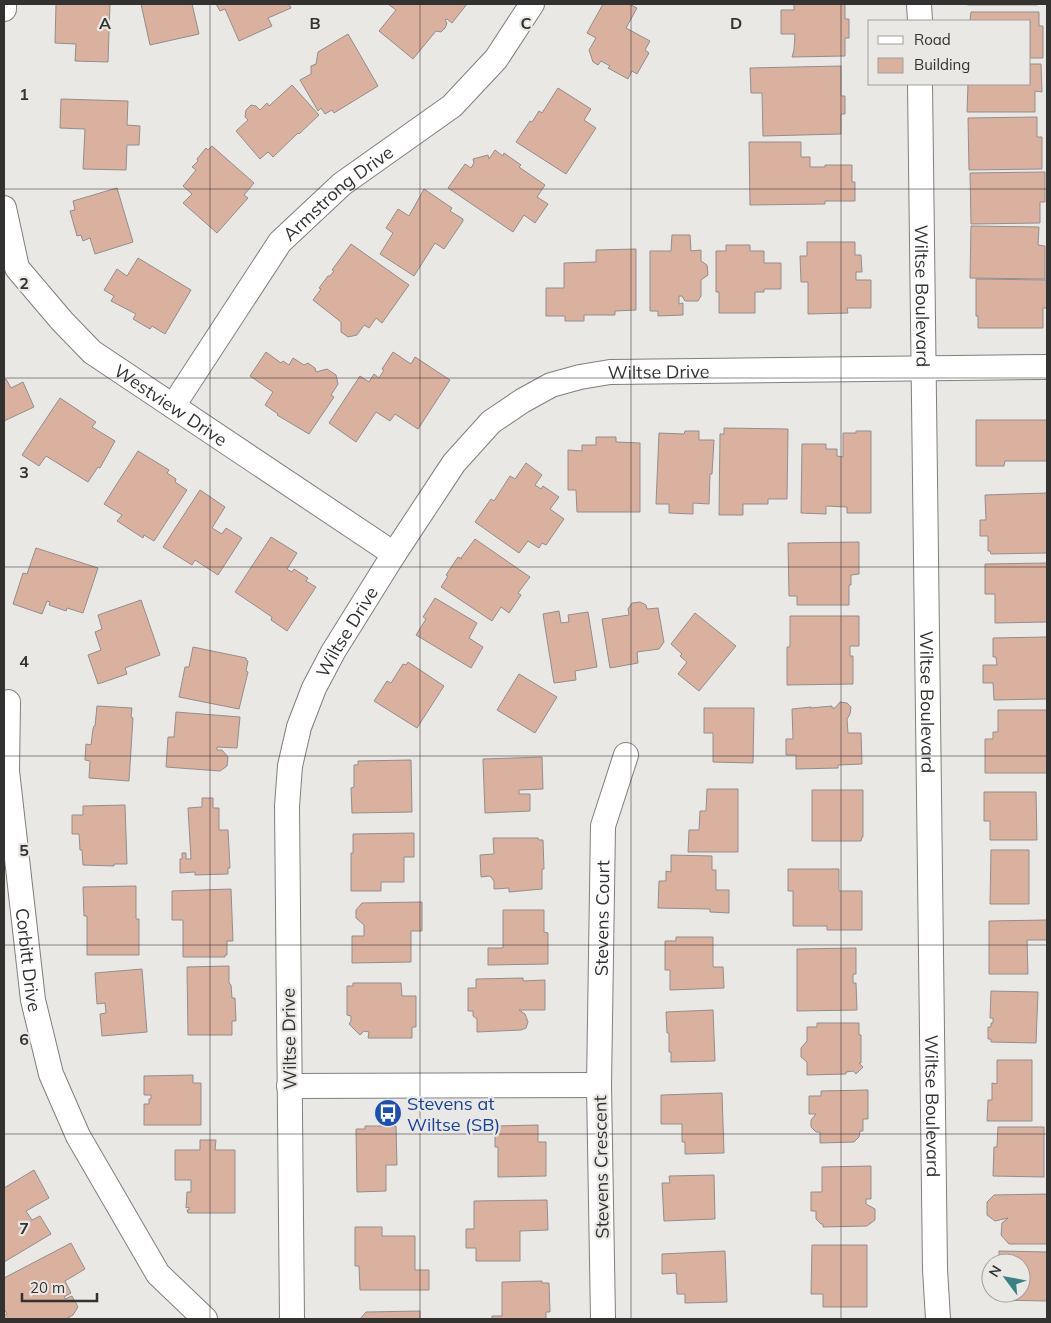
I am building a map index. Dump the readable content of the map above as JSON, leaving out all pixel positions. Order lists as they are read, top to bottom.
{
  "streets": {
    "street": [
      "Armstrong Drive",
      "Wiltse Boulevard",
      "Wiltse Drive",
      "Westview Drive",
      "Stevens Court",
      "Corbitt Drive",
      "Stevens Crescent"
    ]
  },
  "crossings": [
    ["Armstrong Drive", "Westview Drive"],
    ["Wiltse Boulevard", "Wiltse Drive"],
    ["Wiltse Drive", "Westview Drive"],
    ["Wiltse Drive", "Stevens Crescent"],
    ["Stevens Court", "Stevens Crescent"]
  ],
  "places": {
    "bus stop": ["Stevens at Wiltse (SB)"]
  },
  "legend": ["Road", "Building"],
  "scale_bar": "20 m",
  "north": "top left",
  "grid": {
    "columns": [
      "A",
      "B",
      "C",
      "D"
    ],
    "rows": [
      "1",
      "2",
      "3",
      "4",
      "5",
      "6",
      "7"
    ]
  }
}
